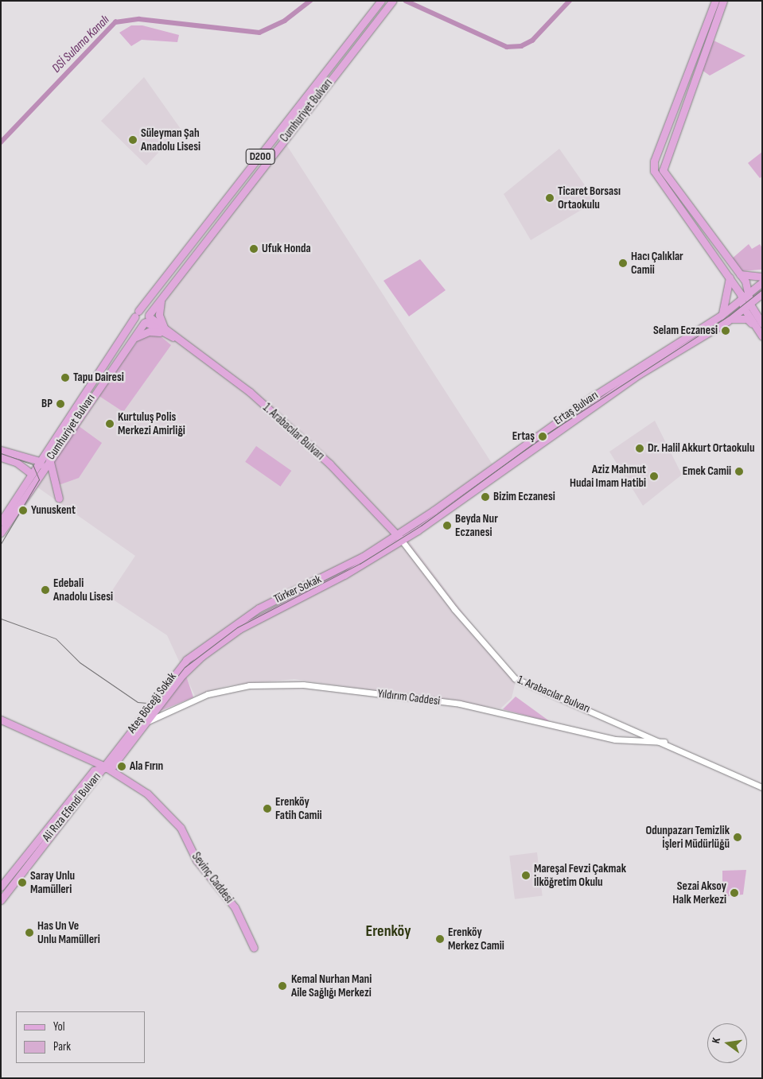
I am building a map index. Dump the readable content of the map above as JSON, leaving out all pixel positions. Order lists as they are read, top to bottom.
{
  "streets": {
    "main road": [
      "Cumhuriyet Bulvarı",
      "D200",
      "Ertaş Bulvarı",
      "1. Arabacılar Bulvarı",
      "Türker Sokak",
      "Ateş Böceği Sokak",
      "Ali Rıza Efendi Bulvarı",
      "Sevinç Caddesi"
    ],
    "street": ["Yıldırım Caddesi"]
  },
  "crossings": [
    ["Cumhuriyet Bulvarı", "1. Arabacılar Bulvarı"],
    ["Ertaş Bulvarı", "1. Arabacılar Bulvarı"],
    ["Ertaş Bulvarı", "Türker Sokak"],
    ["1. Arabacılar Bulvarı", "Türker Sokak"],
    ["1. Arabacılar Bulvarı", "Yıldırım Caddesi"],
    ["Türker Sokak", "Ateş Böceği Sokak"],
    ["Yıldırım Caddesi", "Ateş Böceği Sokak"],
    ["Ateş Böceği Sokak", "Ali Rıza Efendi Bulvarı"],
    ["Ateş Böceği Sokak", "Sevinç Caddesi"],
    ["Ali Rıza Efendi Bulvarı", "Sevinç Caddesi"]
  ],
  "districts": ["Erenköy"],
  "water": ["DSİ Sulama Kanalı"],
  "places": [
    "Süleyman Şah Anadolu Lisesi",
    "Ticaret Borsası Ortaokulu",
    "Ufuk Honda",
    "Hacı Çalıklar Camii",
    "Selam Eczanesi",
    "Tapu Dairesi",
    "BP",
    "Kurtuluş Polis Merkezi Amirliği",
    "Ertaş",
    "Dr. Halil Akkurt Ortaokulu",
    "Emek Camii",
    "Aziz Mahmut Hudai Imam Hatibi",
    "Bizim Eczanesi",
    "Yunuskent",
    "Beyda Nur Eczanesi",
    "Edebali Anadolu Lisesi",
    "Ala Fırın",
    "Erenköy Fatih Camii",
    "Odunpazarı Temizlik İşleri Müdürlüğü",
    "Mareşal Fevzi Çakmak İlköğretim Okulu",
    "Saray Unlu Mamülleri",
    "Sezai Aksoy Halk Merkezi",
    "Has Un Ve Unlu Mamülleri",
    "Erenköy Merkez Camii",
    "Kemal Nurhan Mani Aile Sağlığı Merkezi"
  ],
  "legend": ["Yol", "Park"],
  "north": "left"
}
